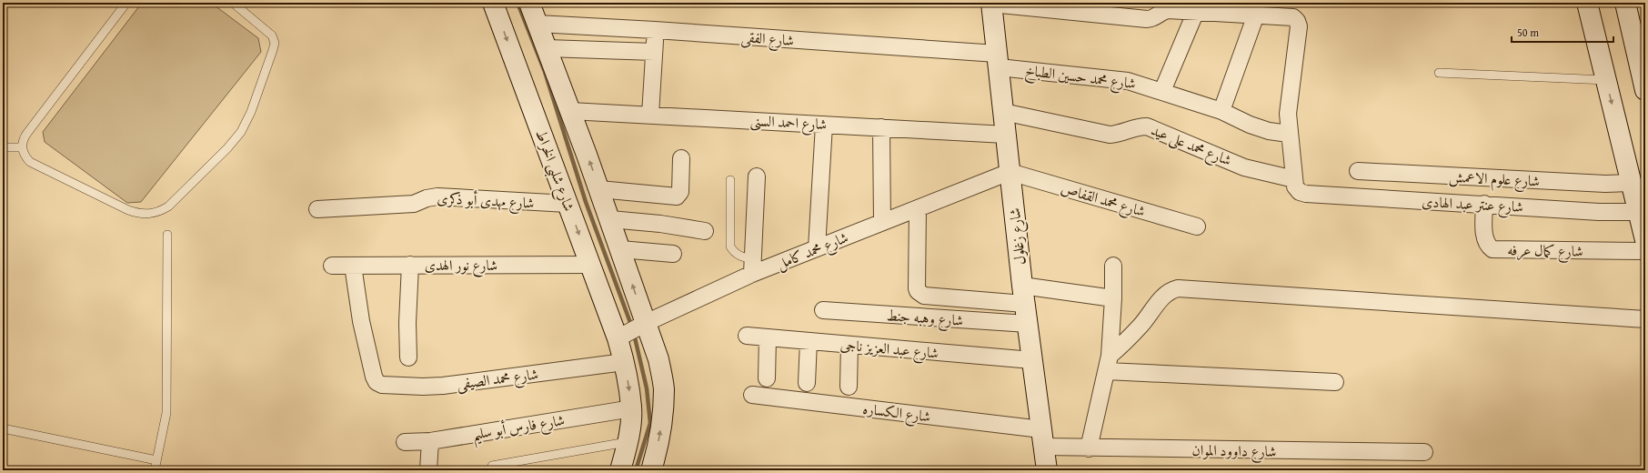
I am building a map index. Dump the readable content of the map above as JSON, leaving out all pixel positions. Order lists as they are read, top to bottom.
{
  "streets": {
    "street": [
      "شارع الفقى",
      "شارع محمد حسين الطباخ",
      "شارع احمد السنى",
      "شارع محمد على عيد",
      "شارع شلبى الخراط",
      "شارع علوم الاعمش",
      "شارع محمد القفاص",
      "شارع مهدى أبو ذكرى",
      "شارع عنتر عبد الهادى",
      "شارع زغلول",
      "شارع محمد كامل",
      "شارع كمال عرفه",
      "شارع نور الهدى",
      "شارع وهبه جنط",
      "شارع عبد العزيز ناجى",
      "شارع محمد الصيفى",
      "شارع الكساره",
      "شارع فارس أبو سليم",
      "شارع داوود الموان"
    ]
  },
  "crossings": [
    ["شارع الفقى", "شارع محمد حسين الطباخ"],
    ["شارع الفقى", "شارع زغلول"],
    ["شارع محمد حسين الطباخ", "شارع زغلول"],
    ["شارع احمد السنى", "شارع زغلول"],
    ["شارع محمد على عيد", "شارع عنتر عبد الهادى"],
    ["شارع محمد على عيد", "شارع زغلول"],
    ["شارع شلبى الخراط", "شارع مهدى أبو ذكرى"],
    ["شارع شلبى الخراط", "شارع محمد كامل"],
    ["شارع شلبى الخراط", "شارع نور الهدى"],
    ["شارع شلبى الخراط", "شارع محمد الصيفى"],
    ["شارع شلبى الخراط", "شارع فارس أبو سليم"],
    ["شارع محمد القفاص", "شارع زغلول"],
    ["شارع محمد القفاص", "شارع محمد كامل"],
    ["شارع عنتر عبد الهادى", "شارع كمال عرفه"],
    ["شارع زغلول", "شارع محمد كامل"],
    ["شارع زغلول", "شارع وهبه جنط"],
    ["شارع زغلول", "شارع عبد العزيز ناجى"],
    ["شارع زغلول", "شارع الكساره"],
    ["شارع زغلول", "شارع داوود الموان"],
    ["شارع نور الهدى", "شارع محمد الصيفى"],
    ["شارع الكساره", "شارع داوود الموان"]
  ],
  "scale_bar": "50 m"
}
